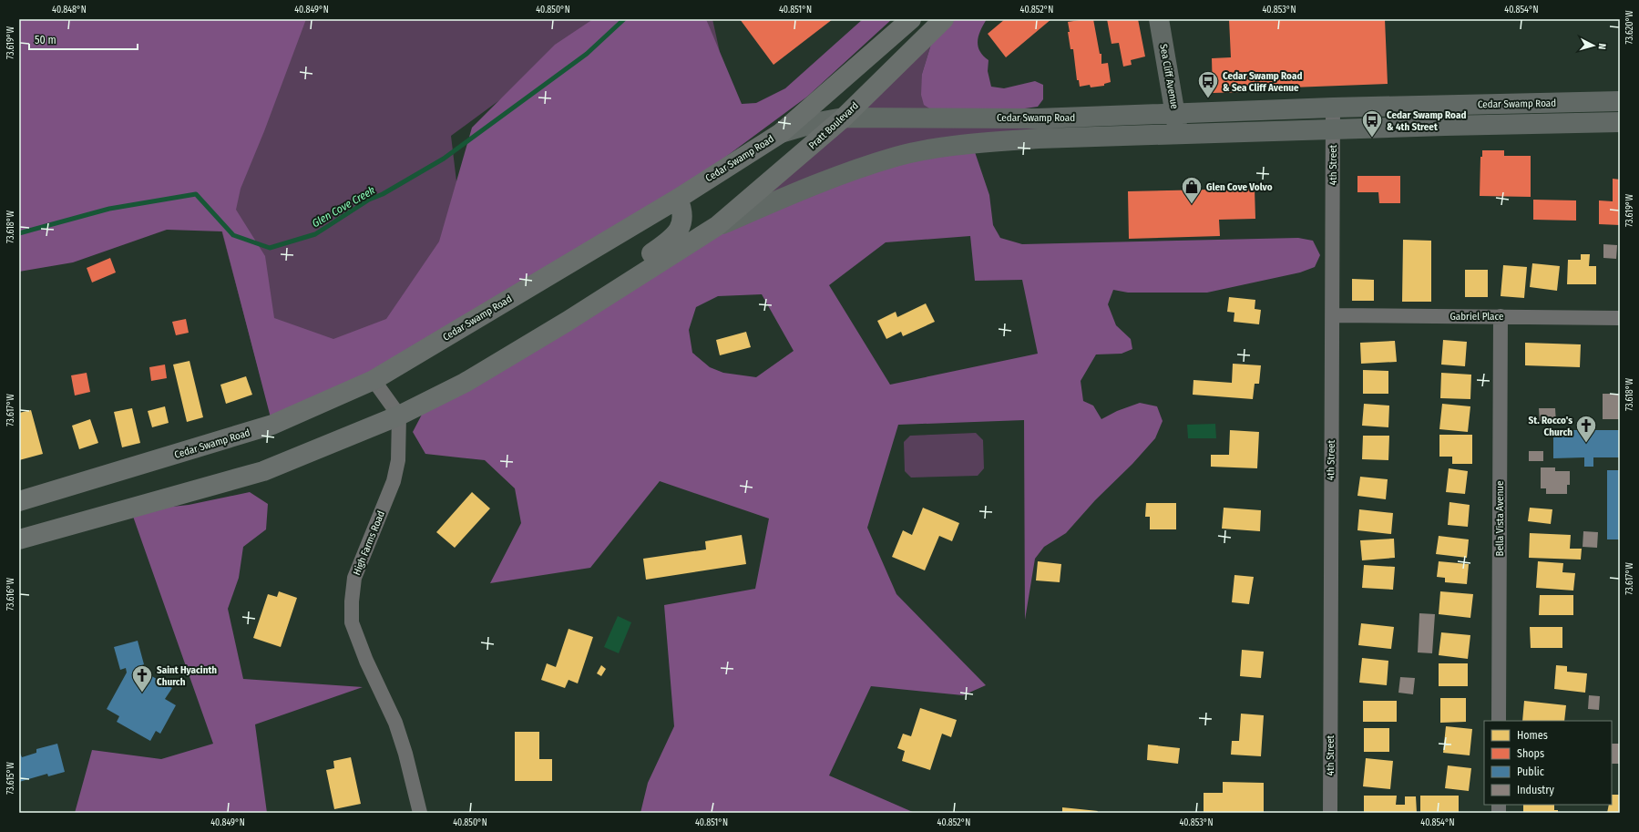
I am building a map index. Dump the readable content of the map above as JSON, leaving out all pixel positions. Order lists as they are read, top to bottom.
{
  "streets": {
    "main road": ["Sea Cliff Avenue", "Cedar Swamp Road", "Pratt Boulevard"],
    "street": [
      "4th Street",
      "Gabriel Place",
      "Bella Vista Avenue",
      "High Farms Road"
    ]
  },
  "crossings": [
    ["Sea Cliff Avenue", "Cedar Swamp Road"],
    ["Cedar Swamp Road", "Pratt Boulevard"],
    ["Cedar Swamp Road", "4th Street"],
    ["Cedar Swamp Road", "High Farms Road"],
    ["4th Street", "Gabriel Place"],
    ["Gabriel Place", "Bella Vista Avenue"]
  ],
  "water": ["Glen Cove Creek"],
  "places": {
    "bus stop": ["Cedar Swamp Road & Sea Cliff Avenue", "Cedar Swamp Road & 4th Street"],
    "shop": ["Glen Cove Volvo"],
    "church": ["St. Rocco's Church", "Saint Hyacinth Church"]
  },
  "legend": [
    "Homes",
    "Shops",
    "Public",
    "Industry"
  ],
  "scale_bar": "50 m",
  "north": "right",
  "coordinates": [
    "40.848°N",
    "40.849°N",
    "40.850°N",
    "40.851°N",
    "40.852°N",
    "40.853°N",
    "40.854°N",
    "73.620°W",
    "73.619°W",
    "73.618°W",
    "73.617°W",
    "73.616°W",
    "73.615°W"
  ]
}
